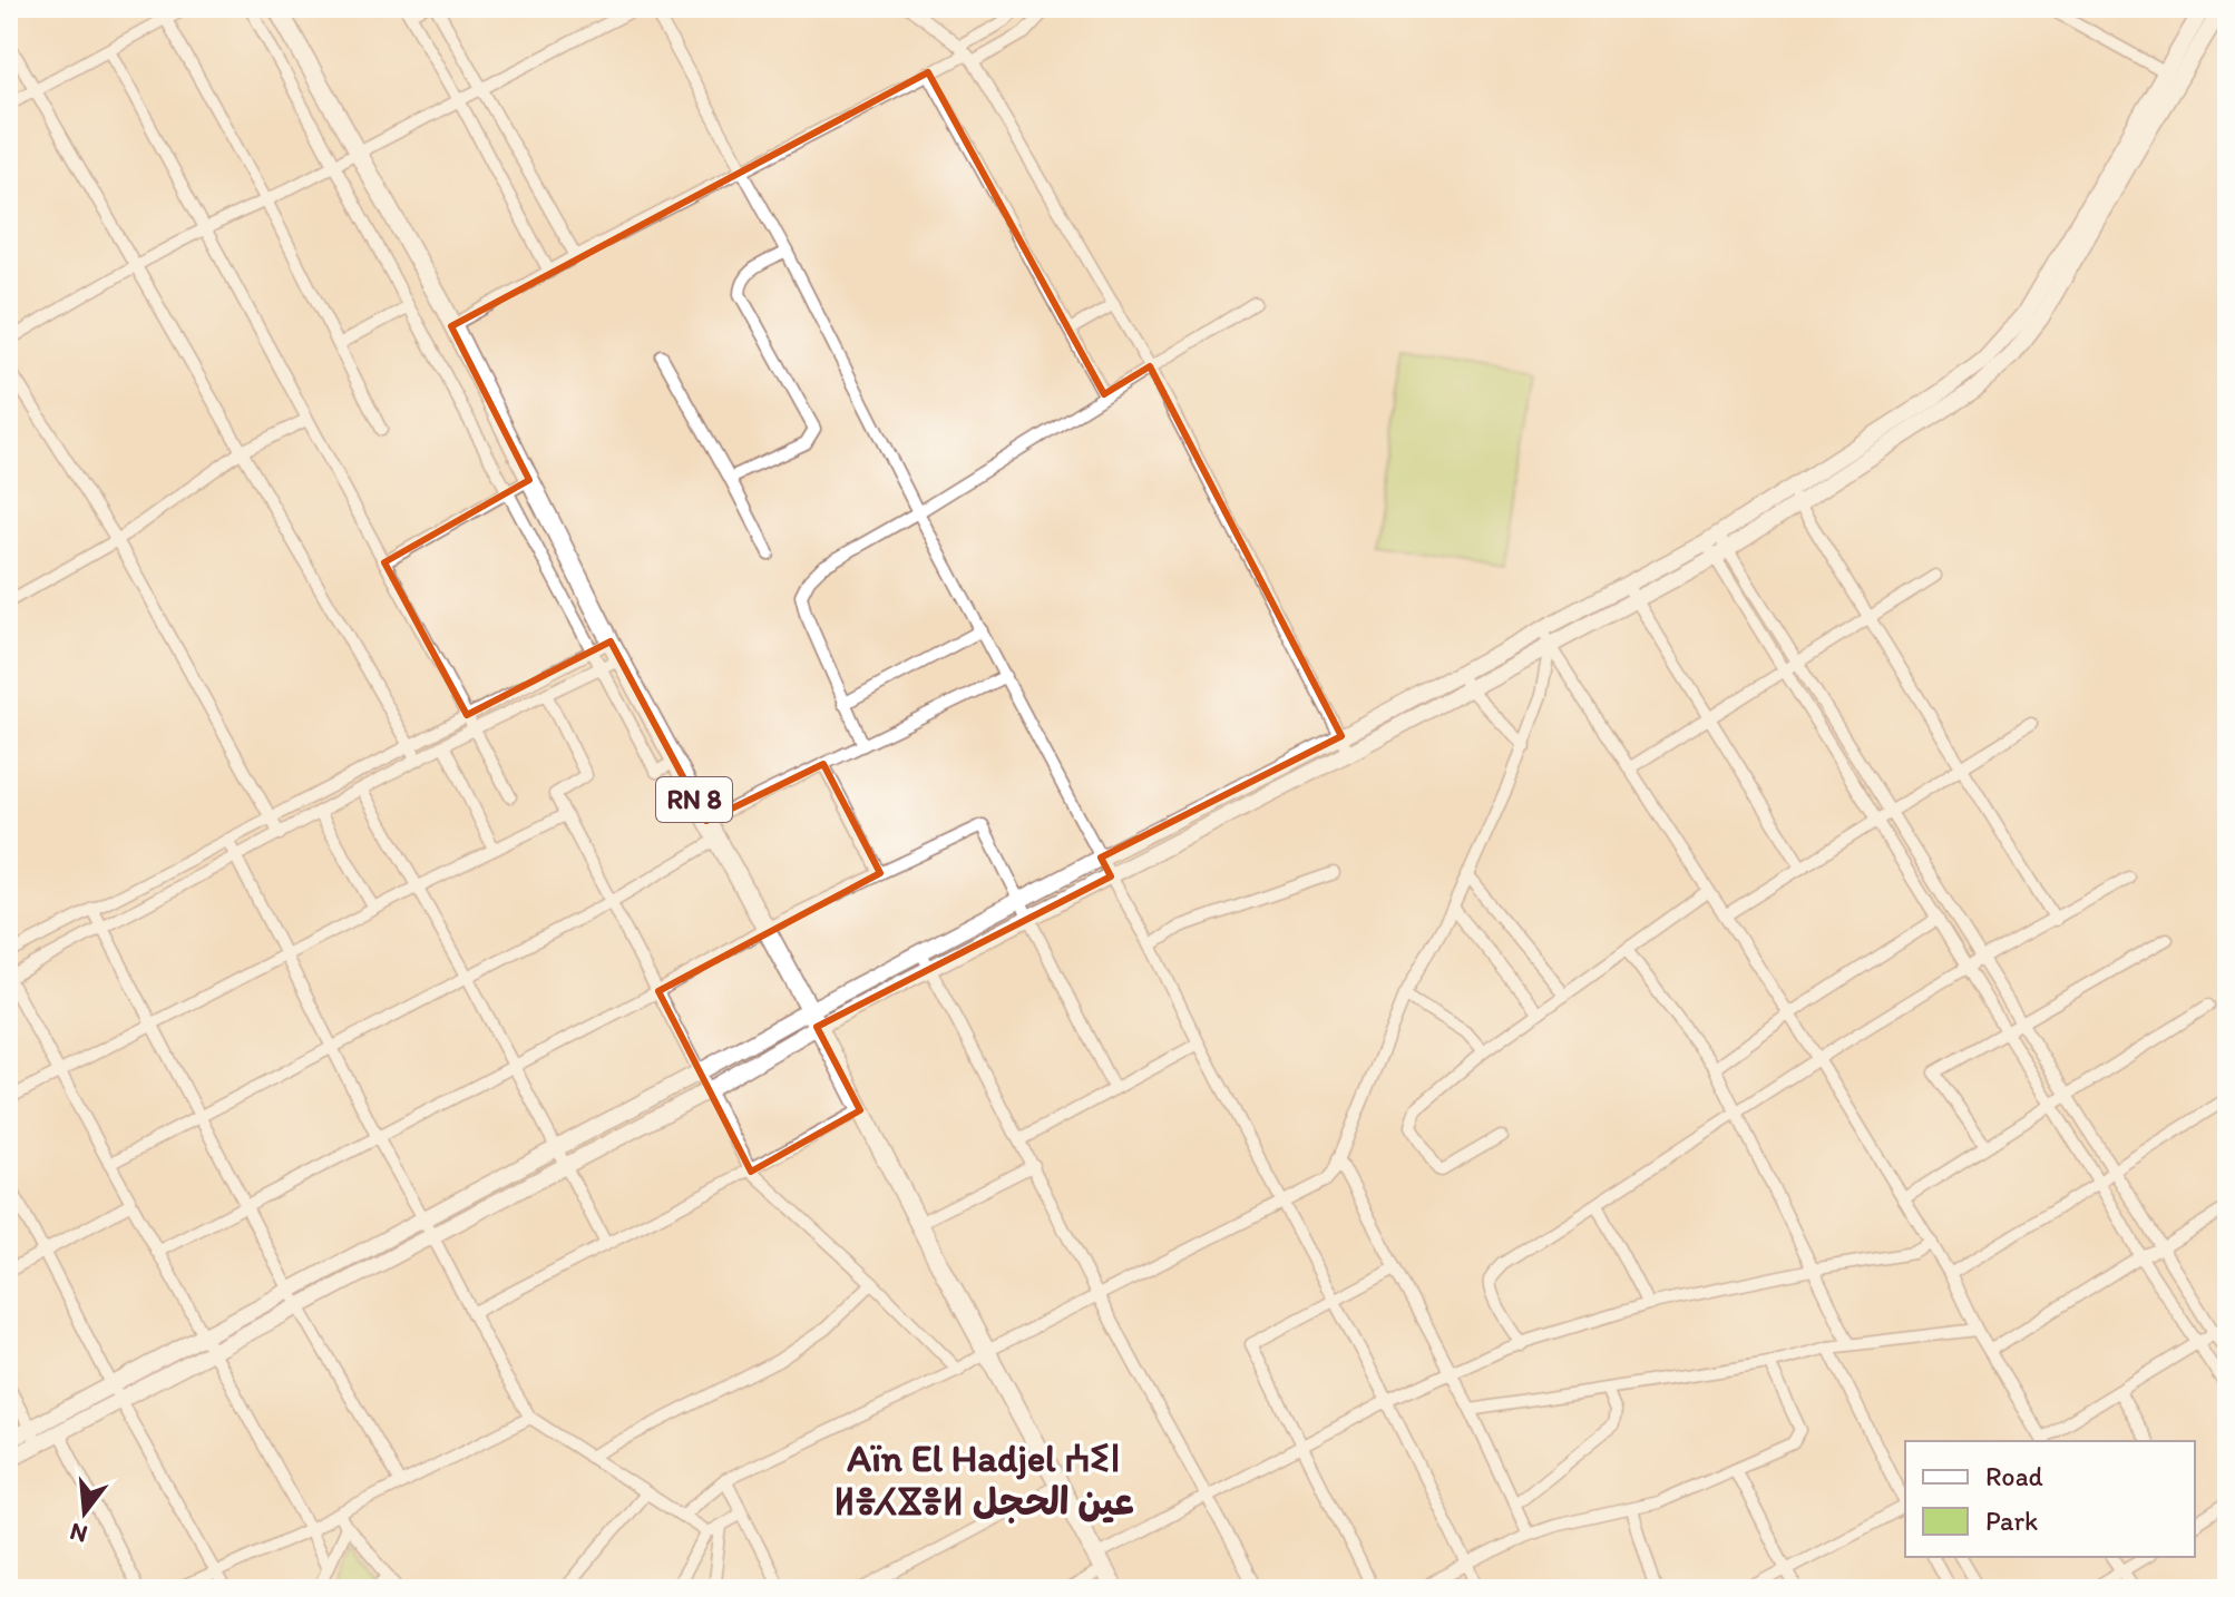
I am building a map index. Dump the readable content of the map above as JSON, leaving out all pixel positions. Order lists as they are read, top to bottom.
{
  "streets": {
    "main road": ["RN 8"]
  },
  "districts": ["Aïn El Hadjel ⵄⵉⵏ ⵍⴻⵃⴵⴻⵍ عين الحجل"],
  "legend": ["Road", "Park"],
  "north": "bottom"
}
